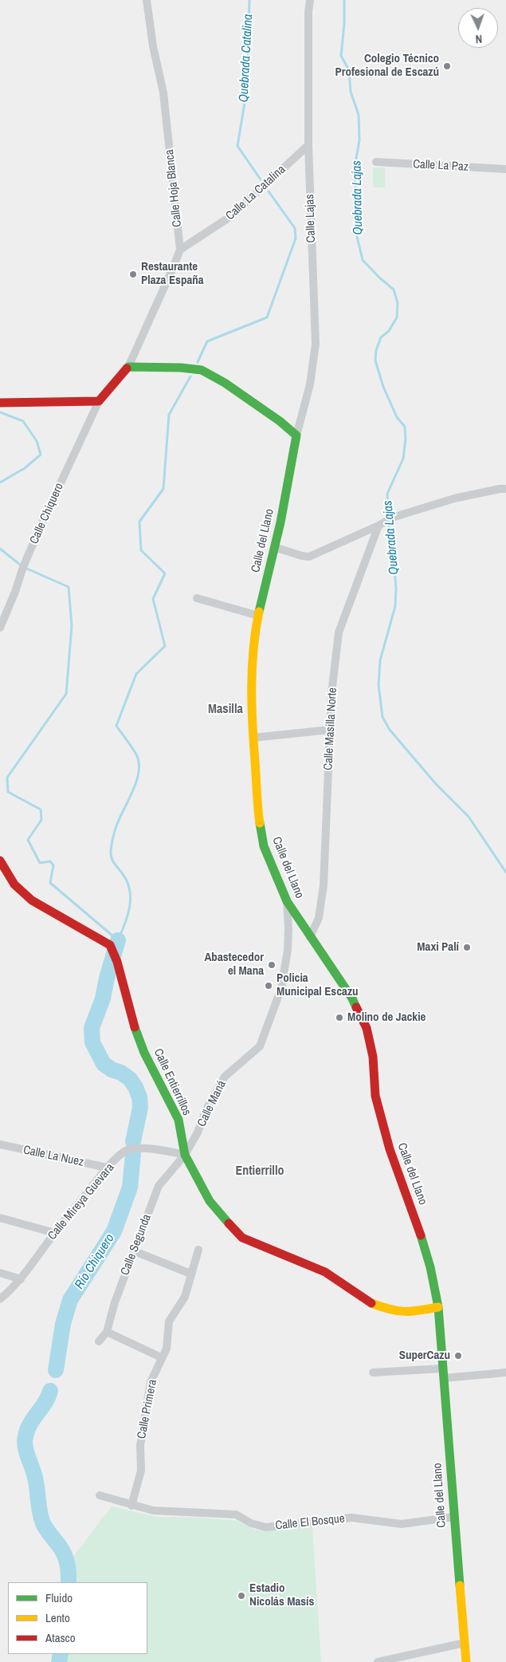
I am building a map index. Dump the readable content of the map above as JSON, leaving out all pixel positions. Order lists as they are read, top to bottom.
{
  "streets": {
    "main road": ["Calle del Llano", "Calle Entierrillos"],
    "street": [
      "Calle La Paz",
      "Calle Hoja Blanca",
      "Calle La Catalina",
      "Calle Lajas",
      "Calle Chiquero",
      "Calle Masilla Norte",
      "Calle Maná",
      "Calle La Nuez",
      "Calle Mireya Guevara",
      "Calle Segunda",
      "Calle Primera",
      "Calle El Bosque"
    ]
  },
  "crossings": [
    ["Calle Hoja Blanca", "Calle La Catalina"],
    ["Calle La Catalina", "Calle Lajas"],
    ["Calle Lajas", "Calle del Llano"],
    ["Calle del Llano", "Calle Masilla Norte"],
    ["Calle del Llano", "Calle Entierrillos"],
    ["Calle del Llano", "Calle Maná"],
    ["Calle del Llano", "Calle El Bosque"],
    ["Calle Entierrillos", "Calle Maná"],
    ["Calle Entierrillos", "Calle Mireya Guevara"],
    ["Calle Entierrillos", "Calle Segunda"],
    ["Calle Maná", "Calle Mireya Guevara"],
    ["Calle Maná", "Calle Segunda"],
    ["Calle La Nuez", "Calle Mireya Guevara"],
    ["Calle Mireya Guevara", "Calle Segunda"],
    ["Calle Primera", "Calle El Bosque"]
  ],
  "districts": ["Masilla", "Entierrillo"],
  "water": ["Quebrada Catalina", "Quebrada Lajas", "Río Chiquero"],
  "places": [
    "Colegio Técnico Profesional de Escazú",
    "Restaurante Plaza España",
    "Maxi Palí",
    "Abastecedor el Mana",
    "Policia Municipal Escazu",
    "Molino de Jackie",
    "SuperCazu",
    "Estadio Nicolás Masís"
  ],
  "legend": ["Fluido", "Lento", "Atasco"],
  "north": "bottom"
}
